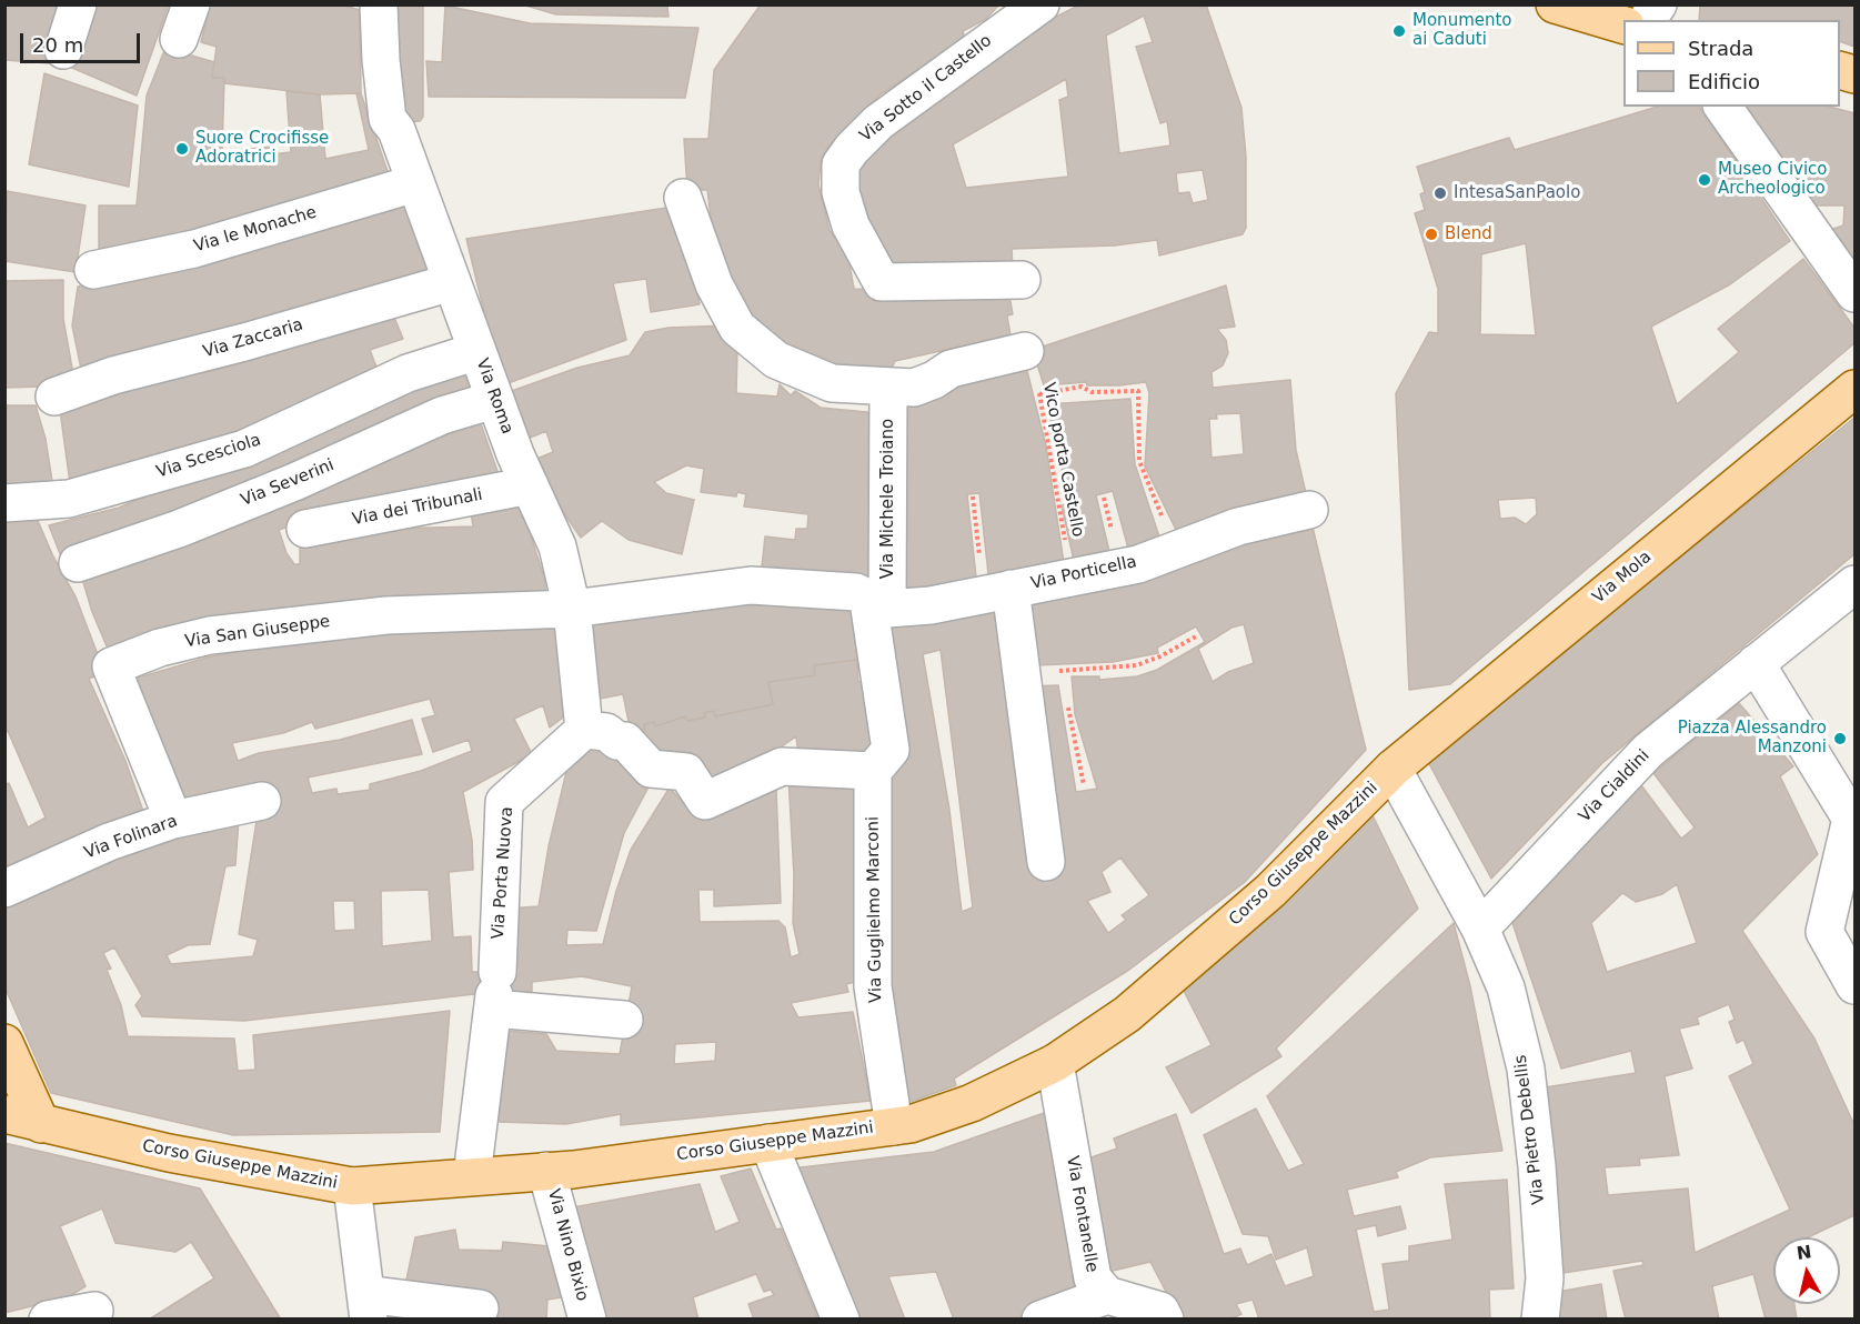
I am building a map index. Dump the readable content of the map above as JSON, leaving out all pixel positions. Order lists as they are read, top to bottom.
{
  "streets": {
    "main road": ["Via Mola", "Corso Giuseppe Mazzini"],
    "street": [
      "Via Sotto il Castello",
      "Via le Monache",
      "Via Zaccaria",
      "Via Roma",
      "Via Scesciola",
      "Via Severini",
      "Via Michele Troiano",
      "Via dei Tribunali",
      "Via Porticella",
      "Via San Giuseppe",
      "Via Cialdini",
      "Via Folinara",
      "Via Porta Nuova",
      "Via Guglielmo Marconi",
      "Via Pietro Debellis",
      "Via Fontanelle",
      "Via Nino Bixio"
    ],
    "path": ["Vico porta Castello"]
  },
  "crossings": [
    ["Via le Monache", "Via Roma"],
    ["Via Zaccaria", "Via Roma"],
    ["Via Roma", "Via Scesciola"],
    ["Via Roma", "Via Severini"],
    ["Via Roma", "Via dei Tribunali"],
    ["Via Roma", "Via Porticella"],
    ["Via Roma", "Via San Giuseppe"],
    ["Vico porta Castello", "Via Porticella"],
    ["Via Michele Troiano", "Via Porticella"],
    ["Via Michele Troiano", "Via Guglielmo Marconi"],
    ["Via Porticella", "Via San Giuseppe"],
    ["Via Mola", "Corso Giuseppe Mazzini"],
    ["Via Mola", "Via Pietro Debellis"],
    ["Via San Giuseppe", "Via Folinara"],
    ["Via Cialdini", "Via Pietro Debellis"],
    ["Corso Giuseppe Mazzini", "Via Porta Nuova"],
    ["Corso Giuseppe Mazzini", "Via Guglielmo Marconi"],
    ["Corso Giuseppe Mazzini", "Via Pietro Debellis"],
    ["Corso Giuseppe Mazzini", "Via Fontanelle"],
    ["Corso Giuseppe Mazzini", "Via Nino Bixio"]
  ],
  "places": [
    "Monumento ai Caduti",
    "Suore Crocifisse Adoratrici",
    "Museo Civico Archeologico",
    "IntesaSanPaolo",
    "Blend",
    "Piazza Alessandro Manzoni"
  ],
  "legend": ["Strada", "Edificio"],
  "scale_bar": "20 m",
  "north": "top"
}
